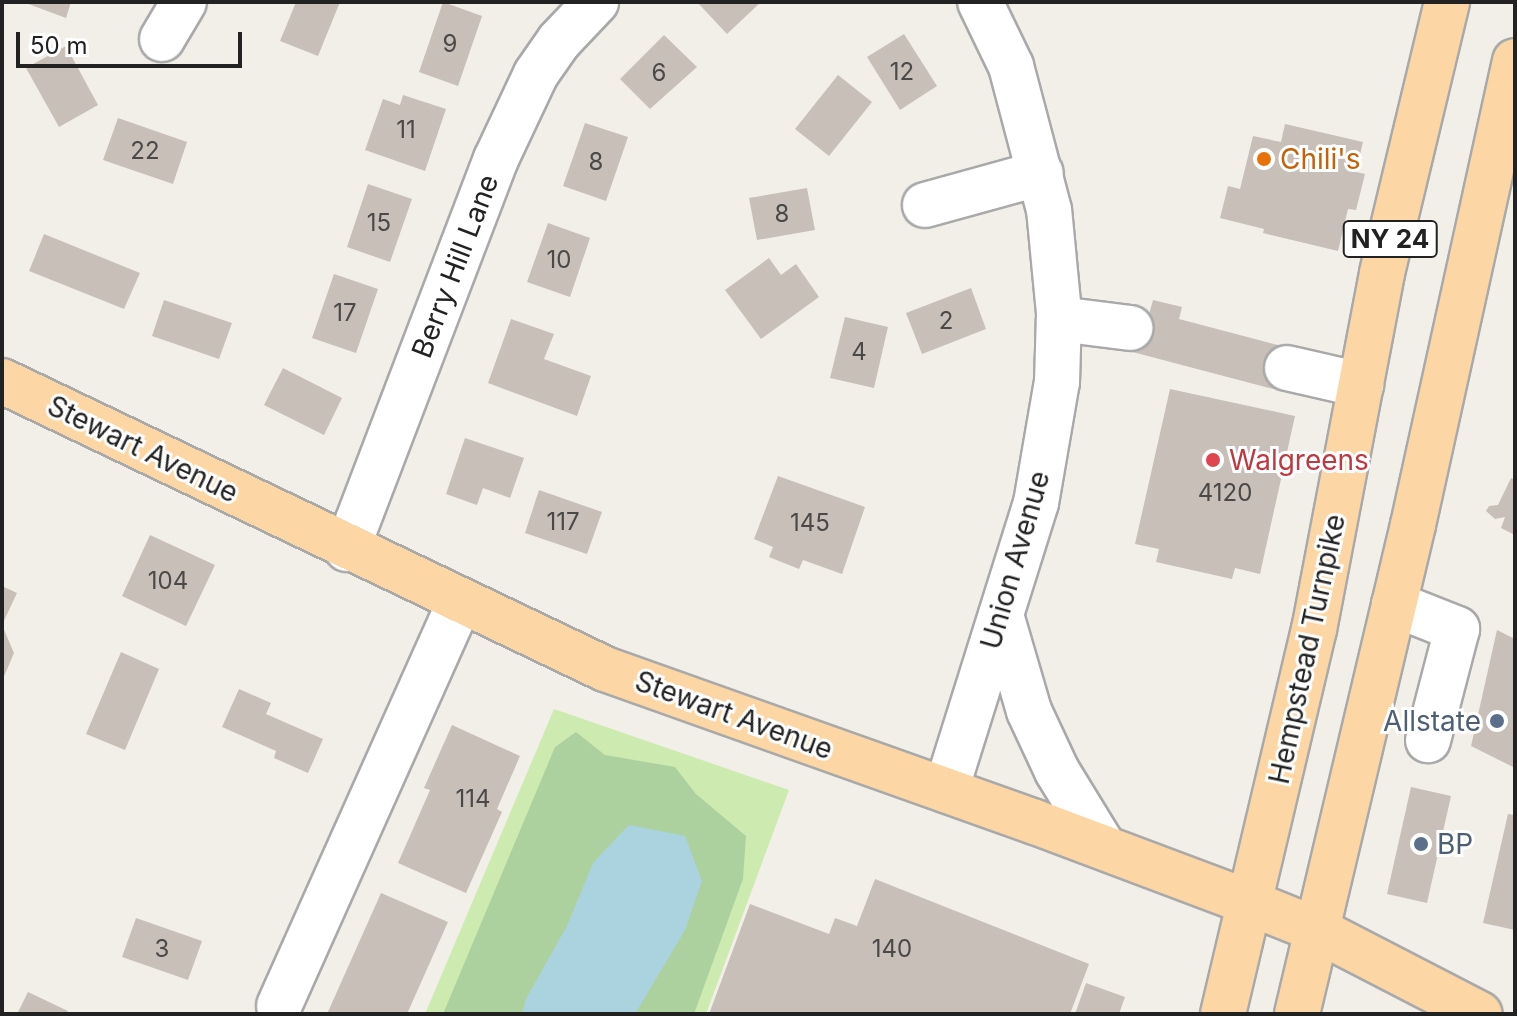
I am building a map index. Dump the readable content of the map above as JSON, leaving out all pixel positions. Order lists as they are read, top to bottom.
{
  "streets": {
    "main road": ["NY 24", "Stewart Avenue", "Hempstead Turnpike"],
    "street": ["Berry Hill Lane", "Union Avenue"]
  },
  "crossings": [
    ["NY 24", "Stewart Avenue"],
    ["Berry Hill Lane", "Stewart Avenue"],
    ["Stewart Avenue", "Union Avenue"],
    ["Stewart Avenue", "Hempstead Turnpike"]
  ],
  "places": [
    "Chili's",
    "Walgreens",
    "Allstate",
    "BP"
  ],
  "house_numbers": [
    "9",
    "12",
    "6",
    "11",
    "22",
    "8",
    "8",
    "15",
    "10",
    "17",
    "2",
    "4",
    "4120",
    "117",
    "145",
    "104",
    "114",
    "3",
    "140"
  ],
  "scale_bar": "50 m"
}
